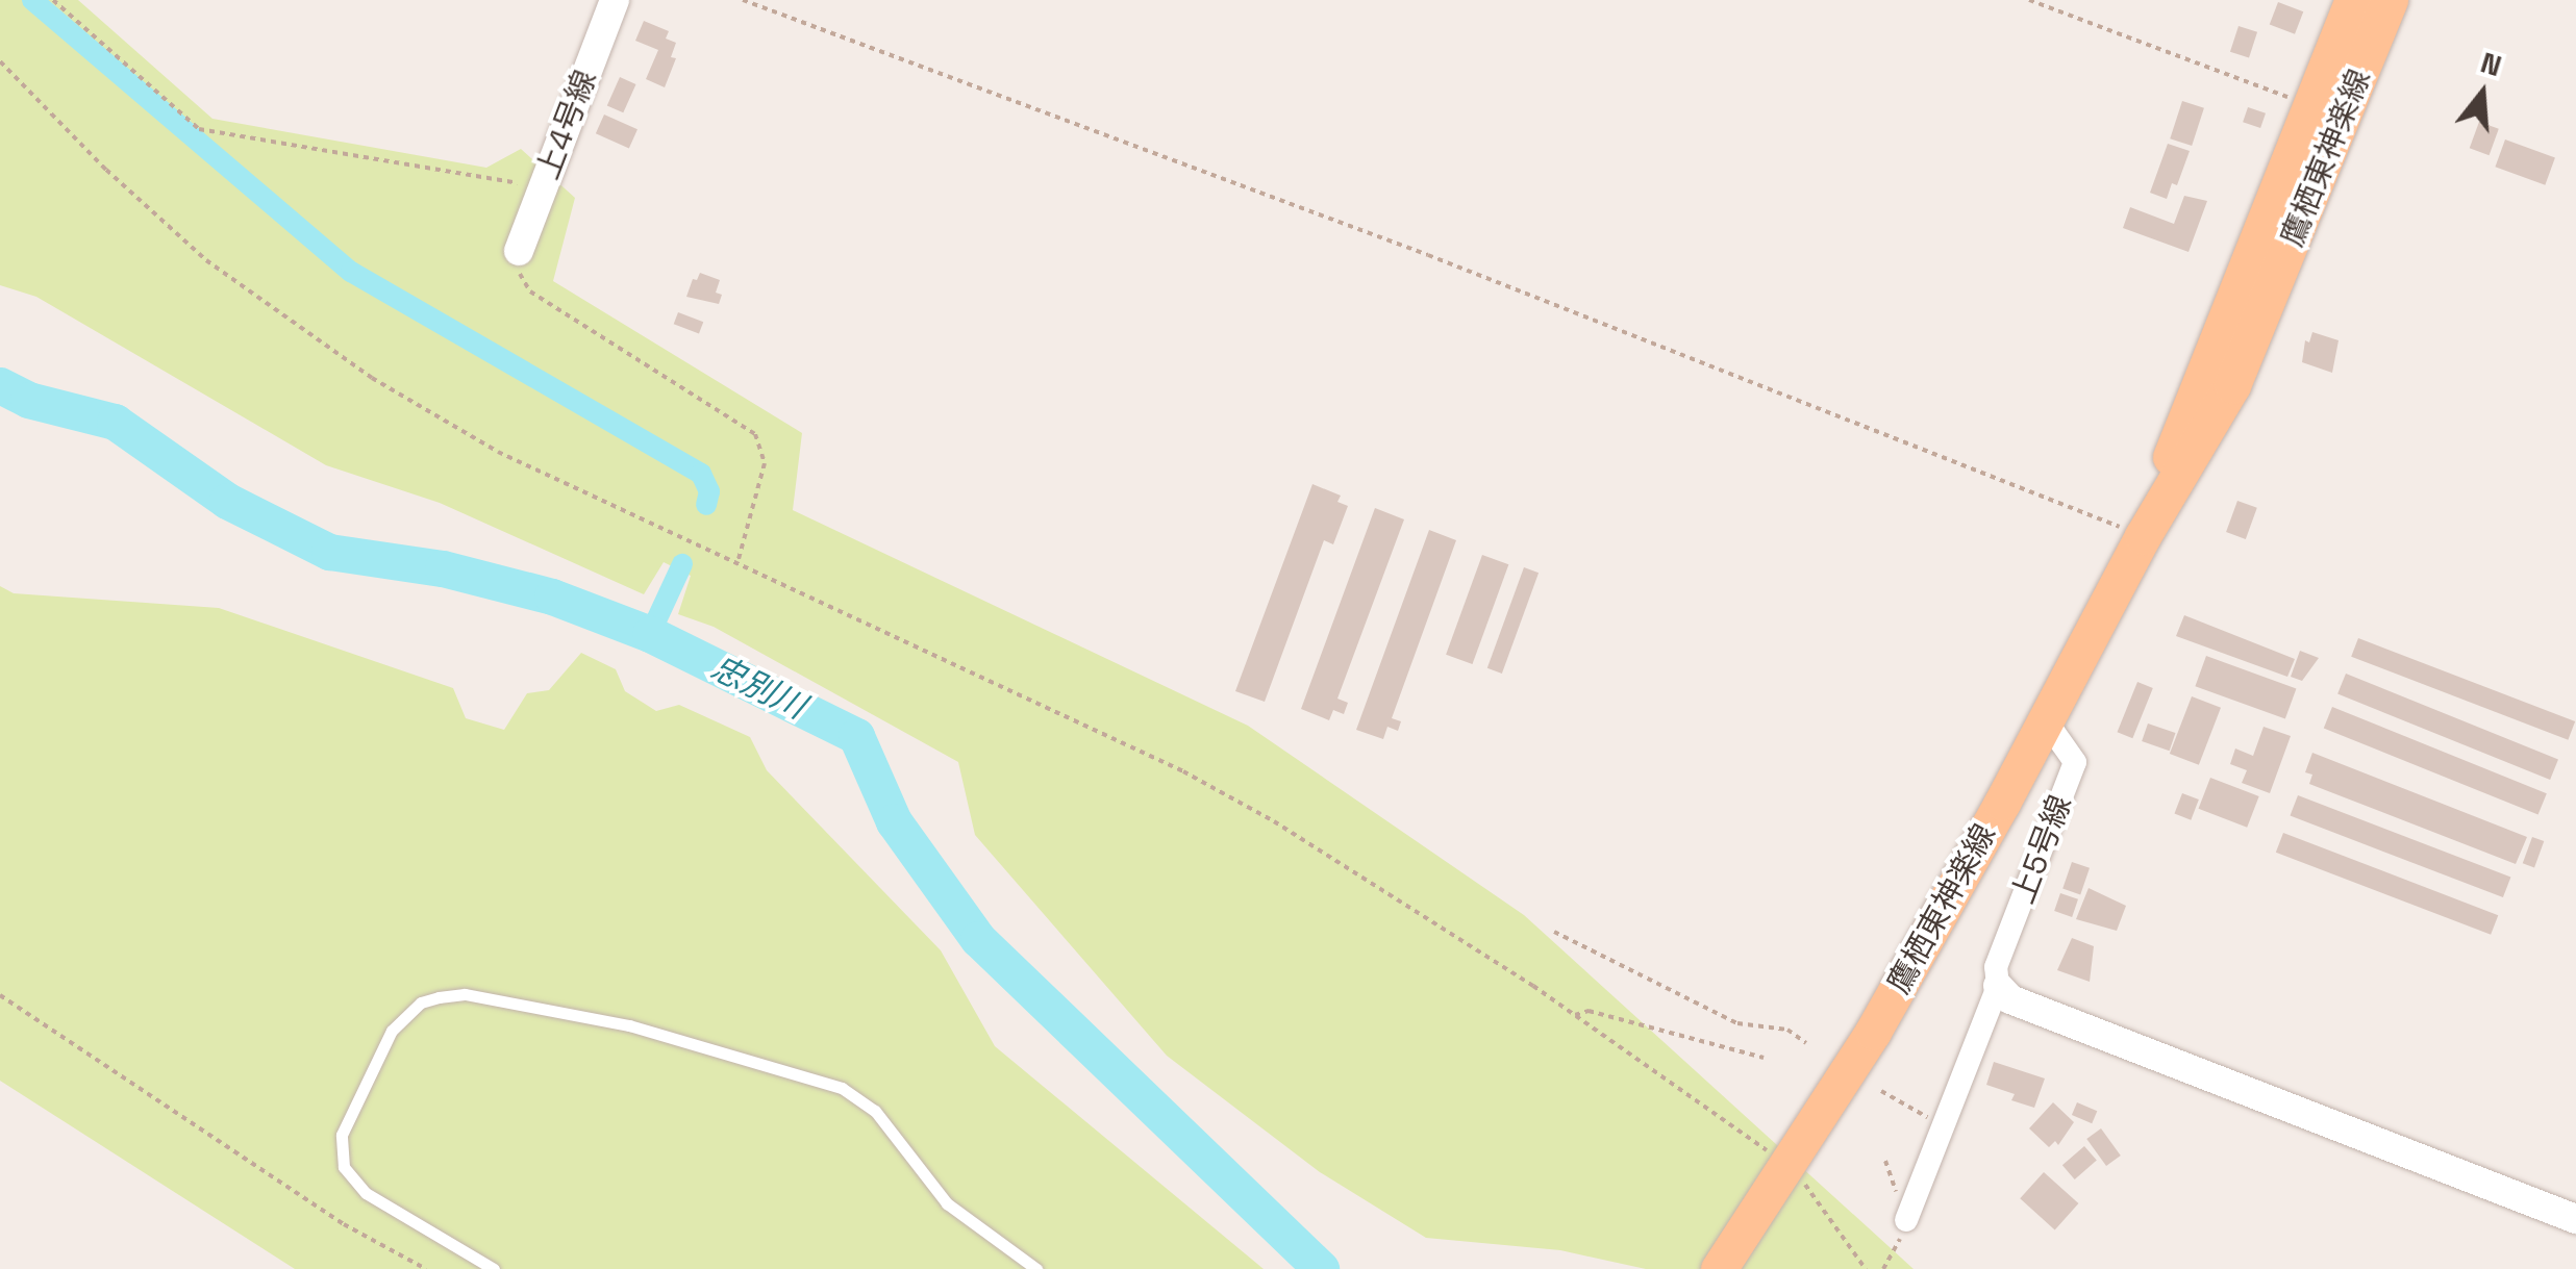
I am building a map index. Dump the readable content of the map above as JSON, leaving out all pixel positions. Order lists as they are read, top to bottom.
{
  "streets": {
    "main road": ["鷹栖東神楽線"],
    "street": ["上4号線", "上5号線"]
  },
  "crossings": [
    ["鷹栖東神楽線", "上5号線"]
  ],
  "water": ["忠別川"],
  "north": "top"
}
